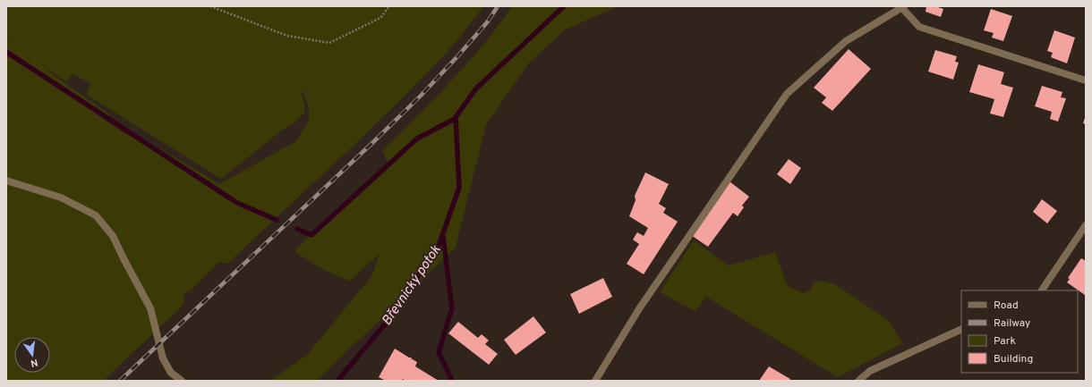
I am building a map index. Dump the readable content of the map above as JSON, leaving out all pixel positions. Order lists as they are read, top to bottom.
{
  "water": ["Břevnický potok"],
  "legend": [
    "Road",
    "Railway",
    "Park",
    "Building"
  ],
  "north": "bottom"
}
